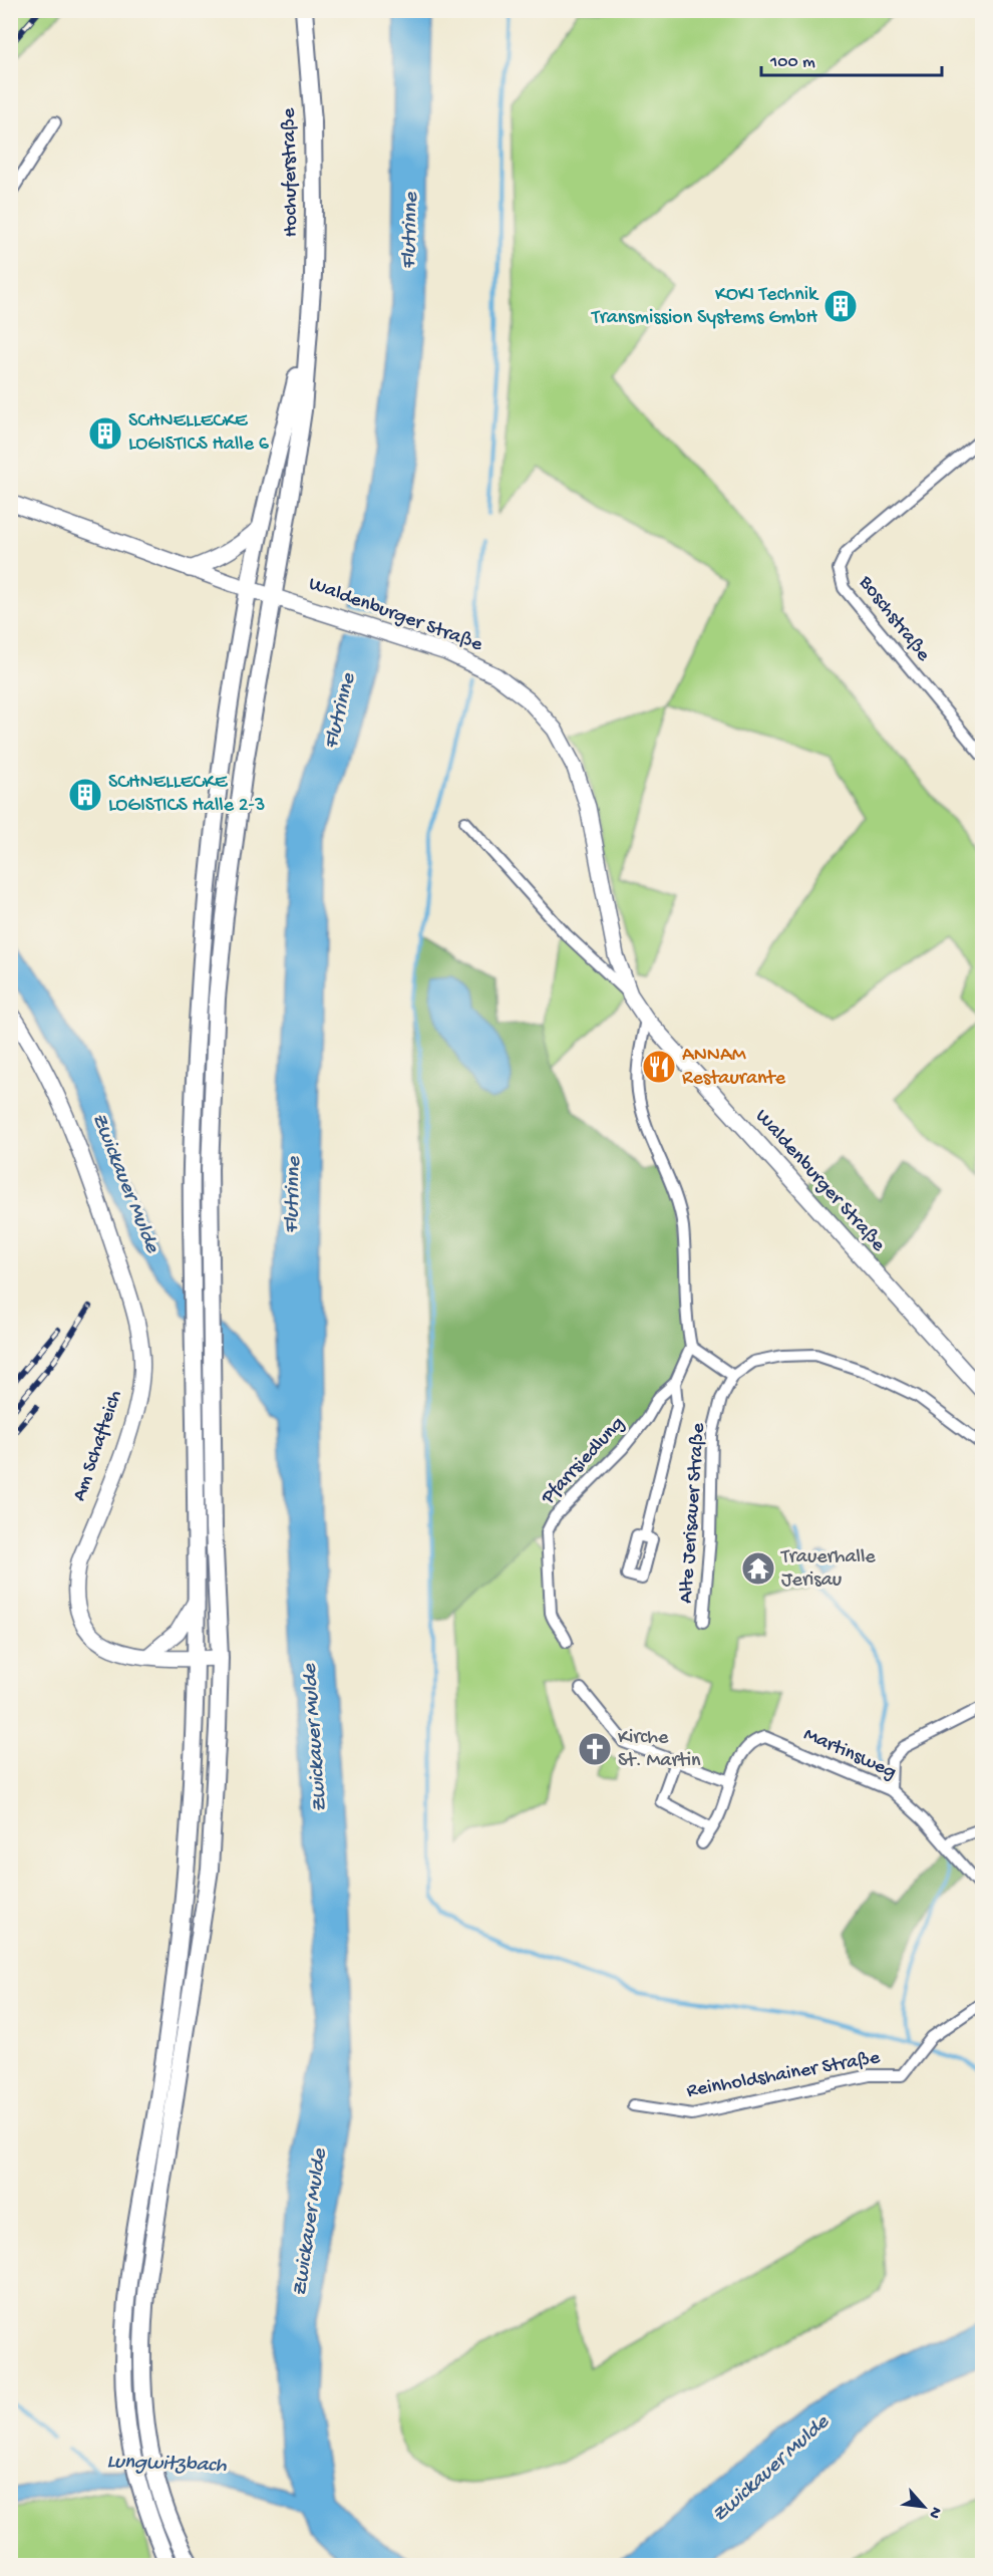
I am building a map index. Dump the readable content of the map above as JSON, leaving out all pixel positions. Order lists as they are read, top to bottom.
{
  "streets": {
    "main road": ["Hochuferstraße"],
    "street": [
      "Waldenburger Straße",
      "Boschstraße",
      "Am Schafteich",
      "Pfarrsiedlung",
      "Alte Jerisauer Straße",
      "Martinsweg",
      "Reinholdshainer Straße"
    ]
  },
  "crossings": [
    ["Hochuferstraße", "Waldenburger Straße"],
    ["Hochuferstraße", "Am Schafteich"]
  ],
  "water": ["Flutrinne", "Zwickauer Mulde", "Lungwitzbach"],
  "places": {
    "building": ["KOKI Technik Transmission Systems GmbH", "SCHNELLECKE LOGISTICS Halle 6", "SCHNELLECKE LOGISTICS Halle 2-3"],
    "restaurant": ["ANNAM Restaurante"],
    "temple": ["Trauerhalle Jerisau"],
    "church": ["Kirche St. Martin"]
  },
  "scale_bar": "100 m",
  "north": "bottom right"
}
